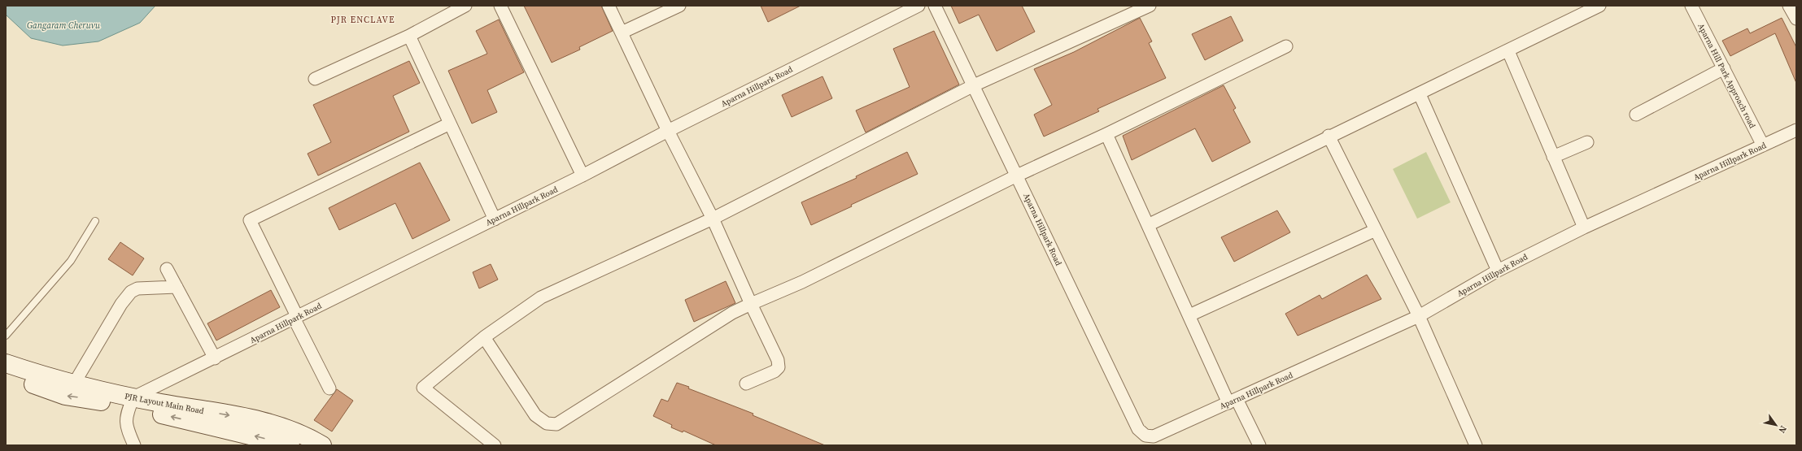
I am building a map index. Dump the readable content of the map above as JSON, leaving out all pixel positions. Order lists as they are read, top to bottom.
{
  "streets": {
    "street": ["Aparna Hill Park Approach road", "Aparna Hillpark Road", "PJR Layout Main Road"]
  },
  "crossings": [
    ["Aparna Hill Park Approach road", "Aparna Hillpark Road"],
    ["Aparna Hillpark Road", "PJR Layout Main Road"]
  ],
  "districts": ["PJR ENCLAVE"],
  "water": ["Gangaram Cheruvu"],
  "north": "bottom right"
}
